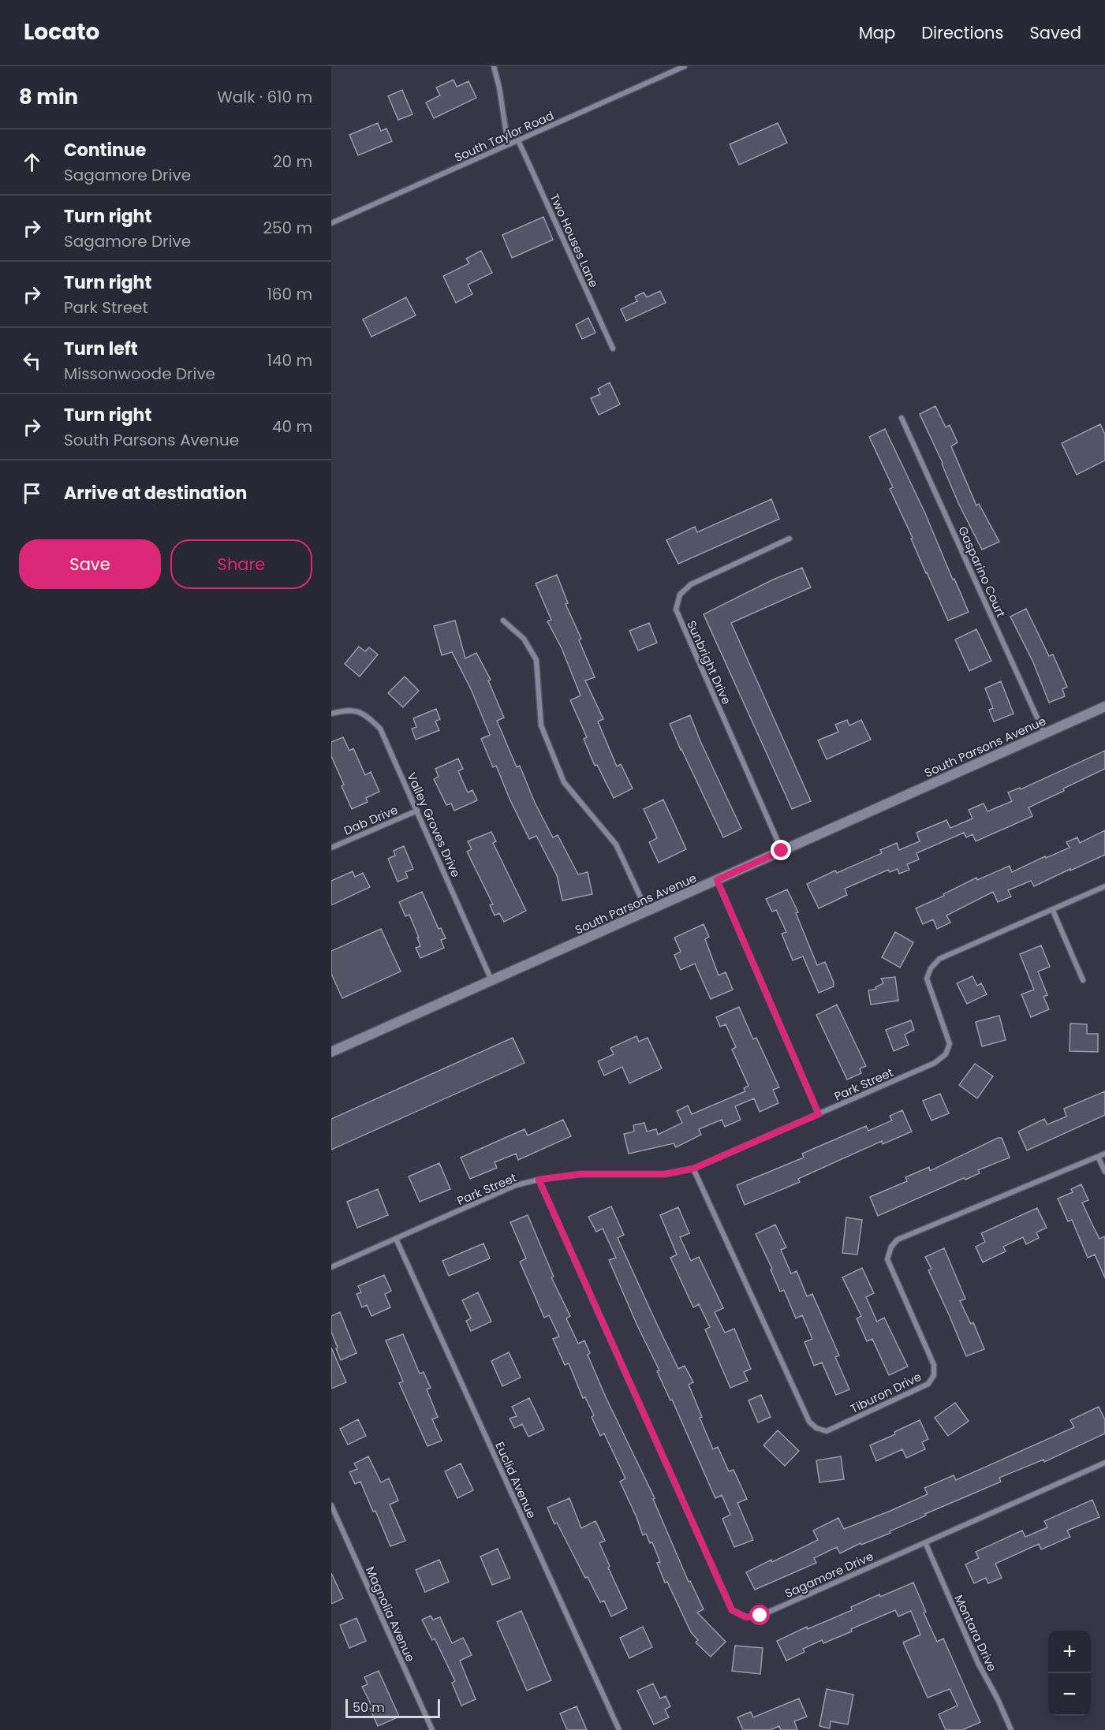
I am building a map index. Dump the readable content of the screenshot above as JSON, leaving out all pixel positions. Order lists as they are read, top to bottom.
{
  "streets": {
    "street": [
      "South Taylor Road",
      "Two Houses Lane",
      "Gasparino Court",
      "Sunbright Drive",
      "South Parsons Avenue",
      "Dab Drive",
      "Valley Groves Drive",
      "Park Street",
      "Tiburon Drive",
      "Euclid Avenue",
      "Sagamore Drive",
      "Magnolia Avenue",
      "Montara Drive"
    ]
  },
  "crossings": [
    ["South Taylor Road", "Two Houses Lane"],
    ["Gasparino Court", "South Parsons Avenue"],
    ["Sunbright Drive", "South Parsons Avenue"],
    ["South Parsons Avenue", "Valley Groves Drive"],
    ["Dab Drive", "Valley Groves Drive"],
    ["Park Street", "Tiburon Drive"],
    ["Park Street", "Euclid Avenue"],
    ["Park Street", "Sagamore Drive"],
    ["Sagamore Drive", "Montara Drive"]
  ],
  "scale_bar": "50 m",
  "page": {
    "header": "Locato",
    "nav": ["Map", "Directions", "Saved"],
    "heading": ["8 min", "Walk · 610 m"],
    "list": [
      ["Continue", "Sagamore Drive", "20 m"],
      ["Turn right", "Sagamore Drive", "250 m"],
      ["Turn right", "Park Street", "160 m"],
      ["Turn left", "Missonwoode Drive", "140 m"],
      ["Turn right", "South Parsons Avenue", "40 m"],
      "Arrive at destination"
    ],
    "buttons": ["Save", "Share"],
    "map_buttons": ["+", "−"],
    "scale": "50 m"
  }
}
